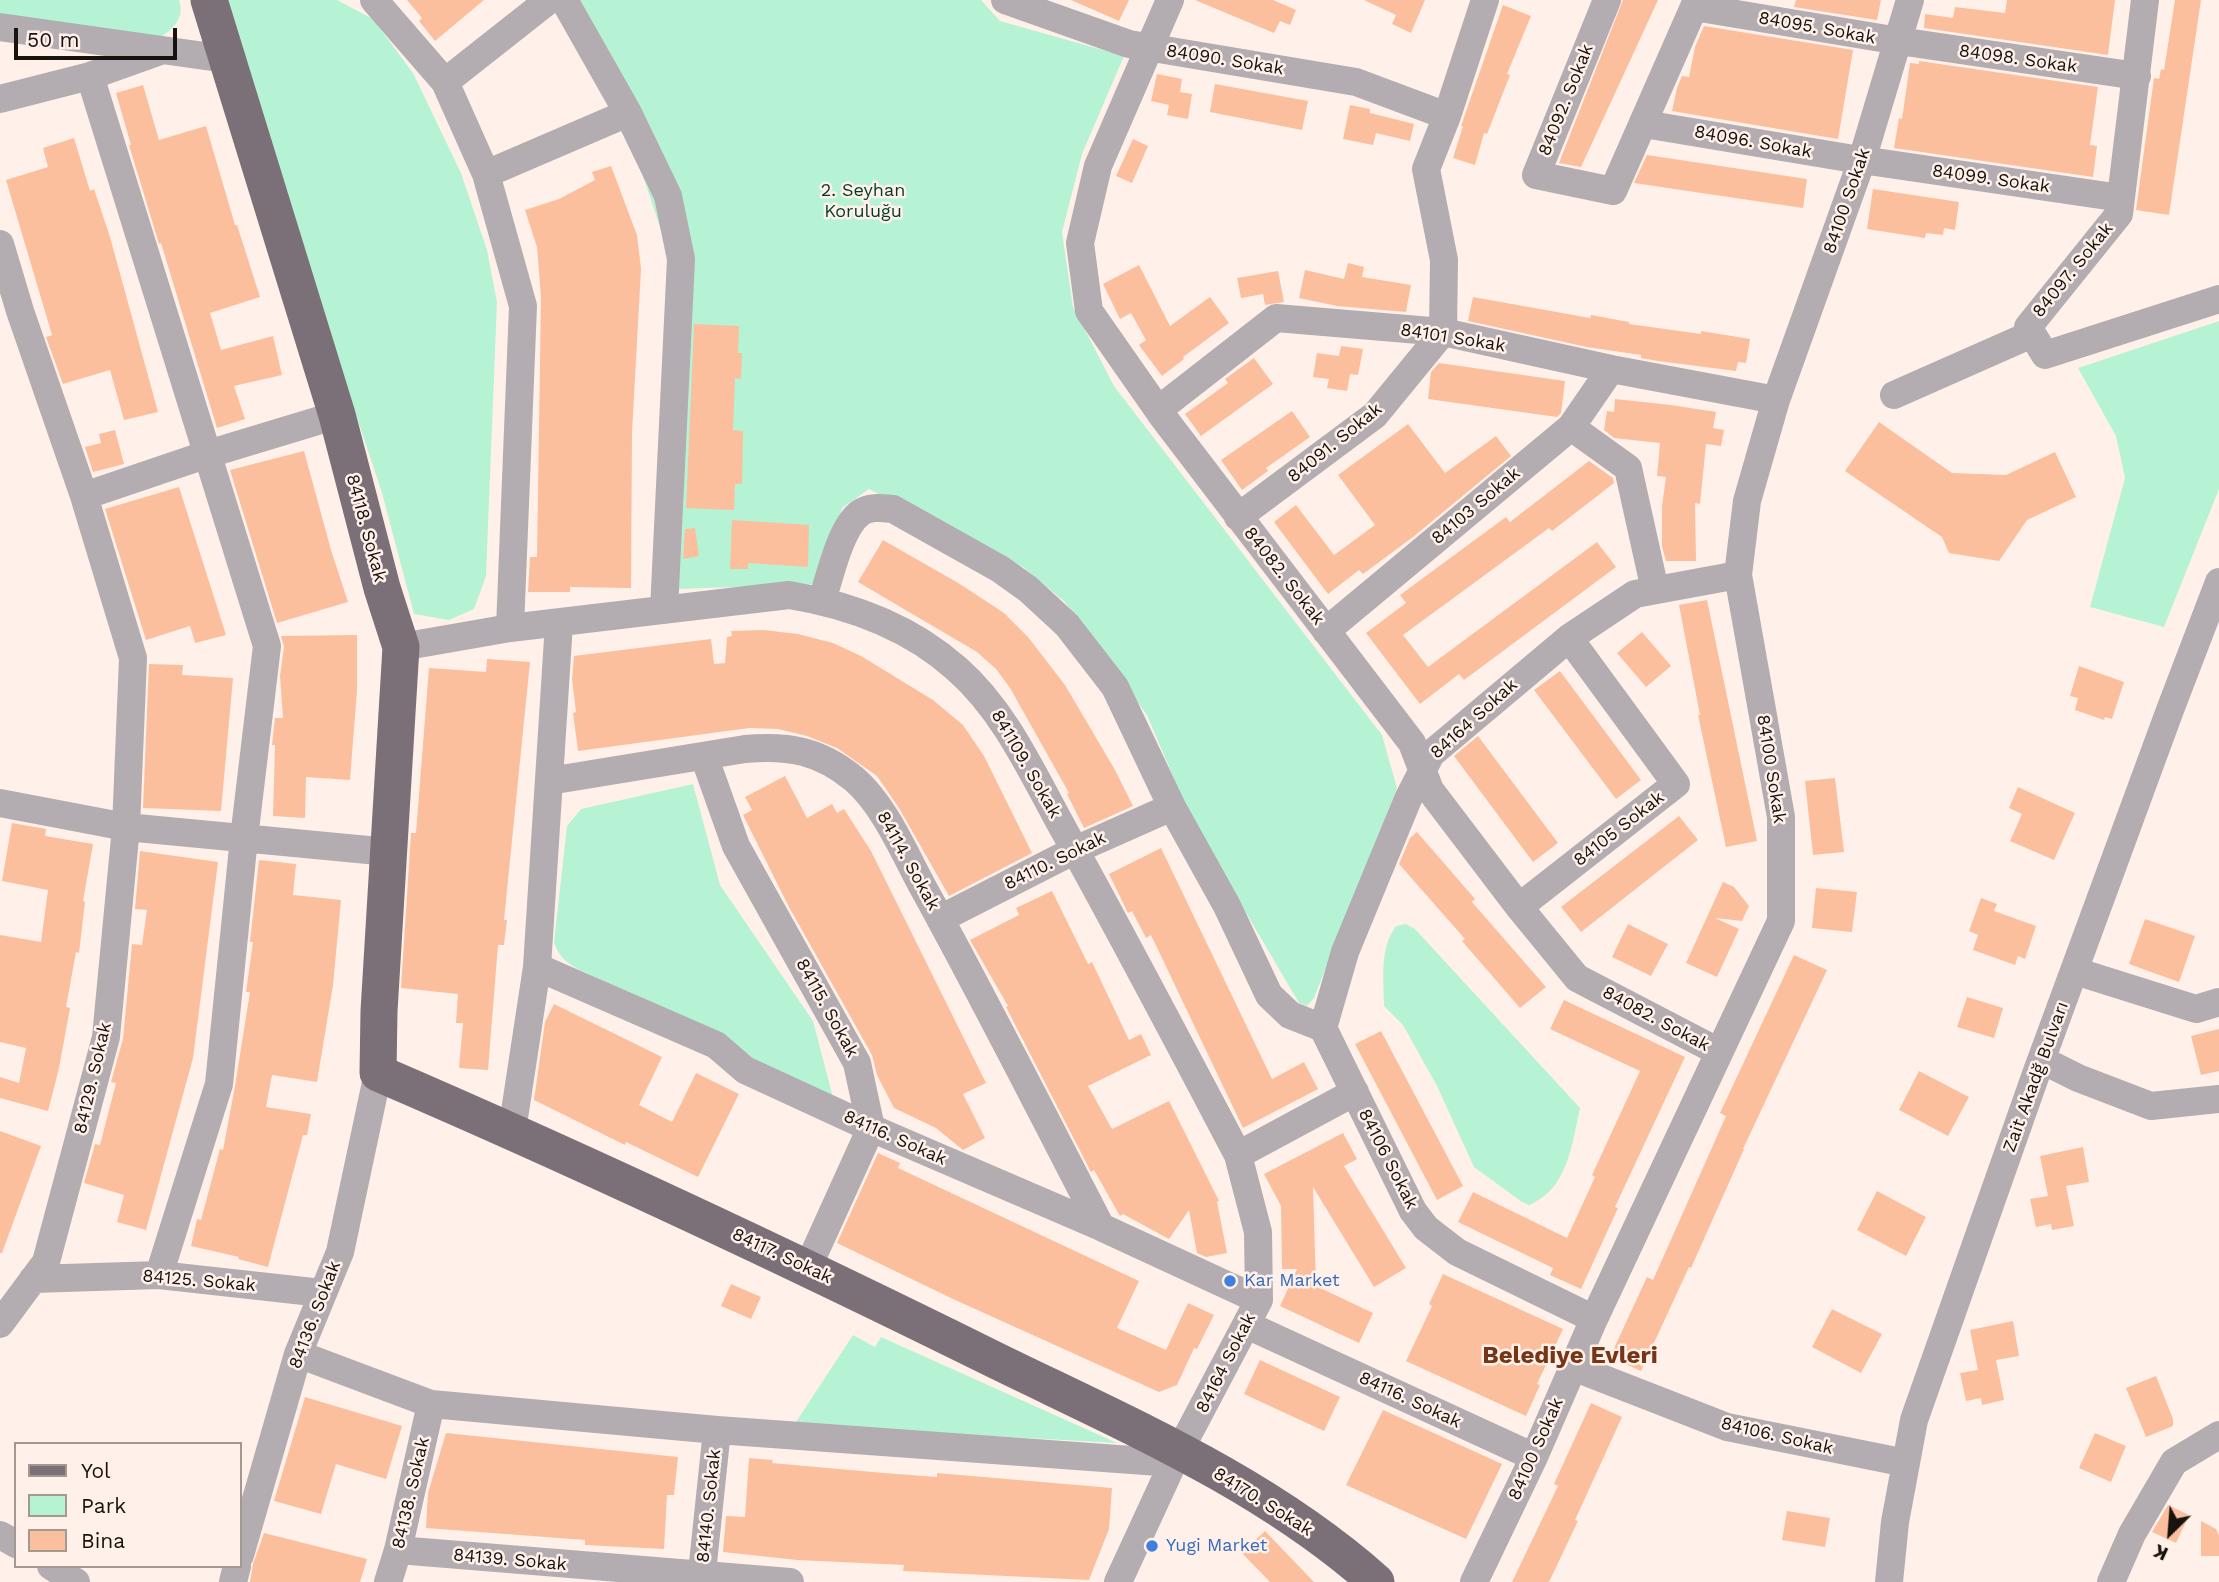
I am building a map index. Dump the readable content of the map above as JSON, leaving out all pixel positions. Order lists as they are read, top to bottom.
{
  "streets": {
    "main road": ["84118. Sokak", "84117. Sokak", "84170. Sokak"],
    "street": [
      "84095. Sokak",
      "84098. Sokak",
      "84090. Sokak",
      "84092. Sokak",
      "84096. Sokak",
      "84099. Sokak",
      "84100 Sokak",
      "84097. Sokak",
      "84101 Sokak",
      "84091. Sokak",
      "84103 Sokak",
      "84082. Sokak",
      "84164 Sokak",
      "841109. Sokak",
      "84105 Sokak",
      "84114. Sokak",
      "84110. Sokak",
      "84115. Sokak",
      "Zait Akadğ Bulvarı",
      "84129. Sokak",
      "84116. Sokak",
      "84106 Sokak",
      "84125. Sokak",
      "84136. Sokak",
      "84106. Sokak",
      "84138. Sokak",
      "84140. Sokak",
      "84139. Sokak"
    ]
  },
  "crossings": [
    ["84095. Sokak", "84098. Sokak"],
    ["84095. Sokak", "84100 Sokak"],
    ["84098. Sokak", "84100 Sokak"],
    ["84098. Sokak", "84097. Sokak"],
    ["84090. Sokak", "84082. Sokak"],
    ["84092. Sokak", "84096. Sokak"],
    ["84096. Sokak", "84099. Sokak"],
    ["84096. Sokak", "84100 Sokak"],
    ["84099. Sokak", "84100 Sokak"],
    ["84099. Sokak", "84097. Sokak"],
    ["84100 Sokak", "84101 Sokak"],
    ["84100 Sokak", "84082. Sokak"],
    ["84100 Sokak", "84164 Sokak"],
    ["84100 Sokak", "84116. Sokak"],
    ["84100 Sokak", "84106 Sokak"],
    ["84100 Sokak", "84106. Sokak"],
    ["84101 Sokak", "84091. Sokak"],
    ["84101 Sokak", "84103 Sokak"],
    ["84101 Sokak", "84082. Sokak"],
    ["84091. Sokak", "84082. Sokak"],
    ["84103 Sokak", "84082. Sokak"],
    ["84118. Sokak", "841109. Sokak"],
    ["84118. Sokak", "84117. Sokak"],
    ["84118. Sokak", "84136. Sokak"],
    ["84082. Sokak", "84164 Sokak"],
    ["84082. Sokak", "84105 Sokak"],
    ["84164 Sokak", "841109. Sokak"],
    ["84164 Sokak", "84105 Sokak"],
    ["84164 Sokak", "84116. Sokak"],
    ["84164 Sokak", "84106 Sokak"],
    ["84164 Sokak", "84117. Sokak"],
    ["84164 Sokak", "84170. Sokak"],
    ["841109. Sokak", "84110. Sokak"],
    ["84114. Sokak", "84110. Sokak"],
    ["84114. Sokak", "84115. Sokak"],
    ["84114. Sokak", "84116. Sokak"],
    ["84115. Sokak", "84116. Sokak"],
    ["Zait Akadğ Bulvarı", "84106. Sokak"],
    ["84129. Sokak", "84125. Sokak"],
    ["84117. Sokak", "84136. Sokak"],
    ["84117. Sokak", "84170. Sokak"],
    ["84125. Sokak", "84136. Sokak"],
    ["84138. Sokak", "84139. Sokak"],
    ["84140. Sokak", "84139. Sokak"]
  ],
  "districts": ["Belediye Evleri"],
  "parks": ["2. Seyhan Koruluğu"],
  "places": ["Kar Market", "Yugi Market"],
  "legend": ["Yol", "Park", "Bina"],
  "scale_bar": "50 m",
  "north": "bottom left"
}
